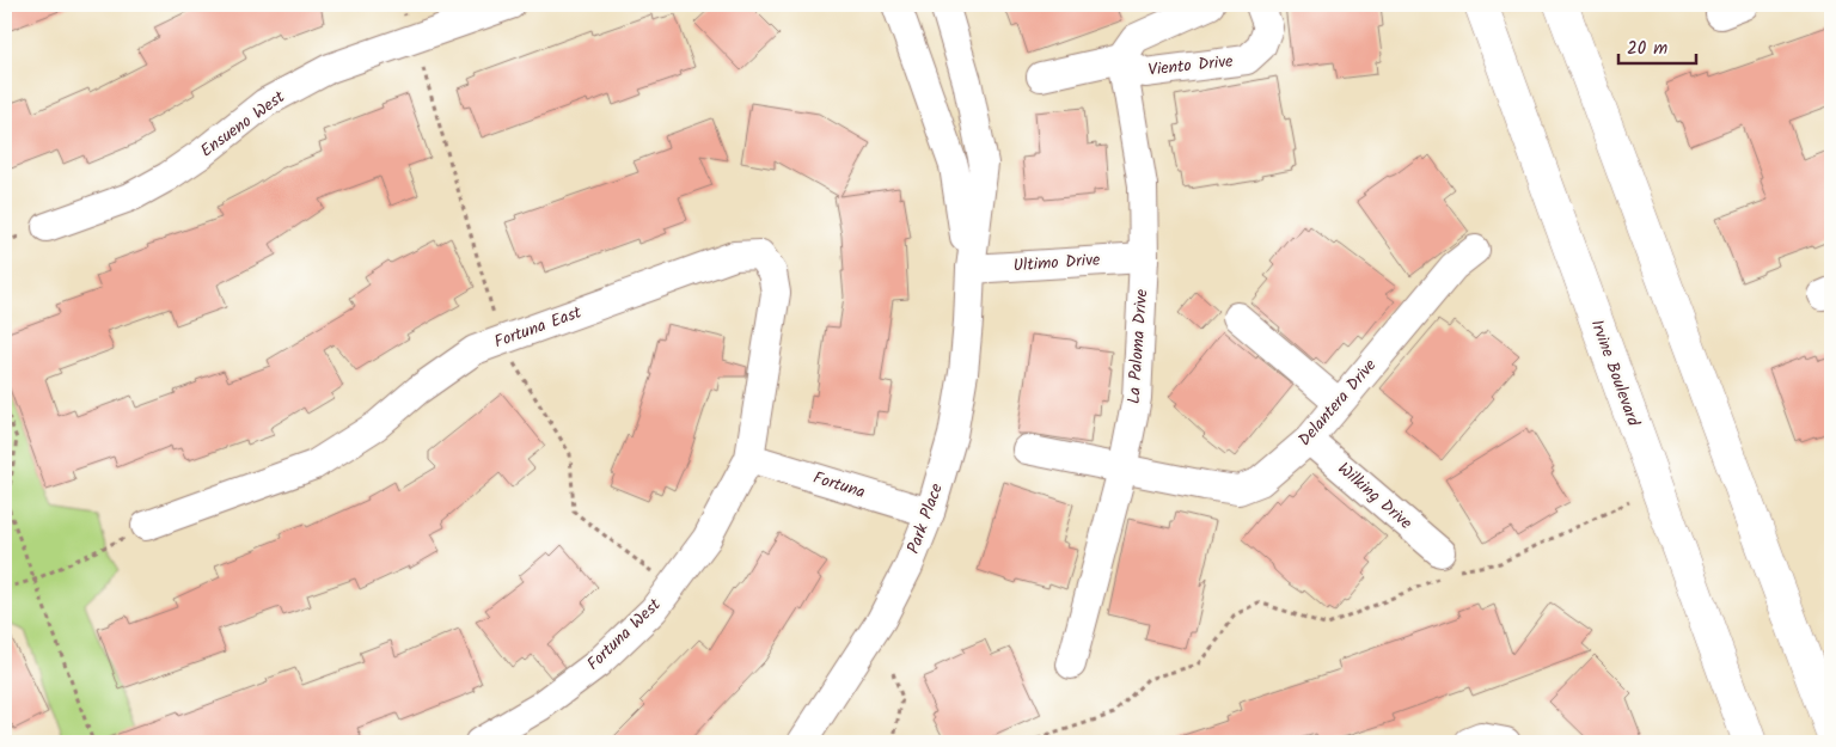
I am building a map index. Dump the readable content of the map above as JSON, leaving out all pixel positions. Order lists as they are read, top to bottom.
{
  "streets": {
    "main road": ["Irvine Boulevard"],
    "street": [
      "Viento Drive",
      "Ensueno West",
      "Ultimo Drive",
      "Fortuna East",
      "La Paloma Drive",
      "Delantera Drive",
      "Fortuna",
      "Wilking Drive",
      "Park Place",
      "Fortuna West"
    ]
  },
  "crossings": [
    ["Viento Drive", "La Paloma Drive"],
    ["Ultimo Drive", "La Paloma Drive"],
    ["Ultimo Drive", "Park Place"],
    ["Fortuna East", "Fortuna"],
    ["Fortuna East", "Fortuna West"],
    ["La Paloma Drive", "Delantera Drive"],
    ["Delantera Drive", "Wilking Drive"],
    ["Fortuna", "Park Place"],
    ["Fortuna", "Fortuna West"]
  ],
  "scale_bar": "20 m"
}
